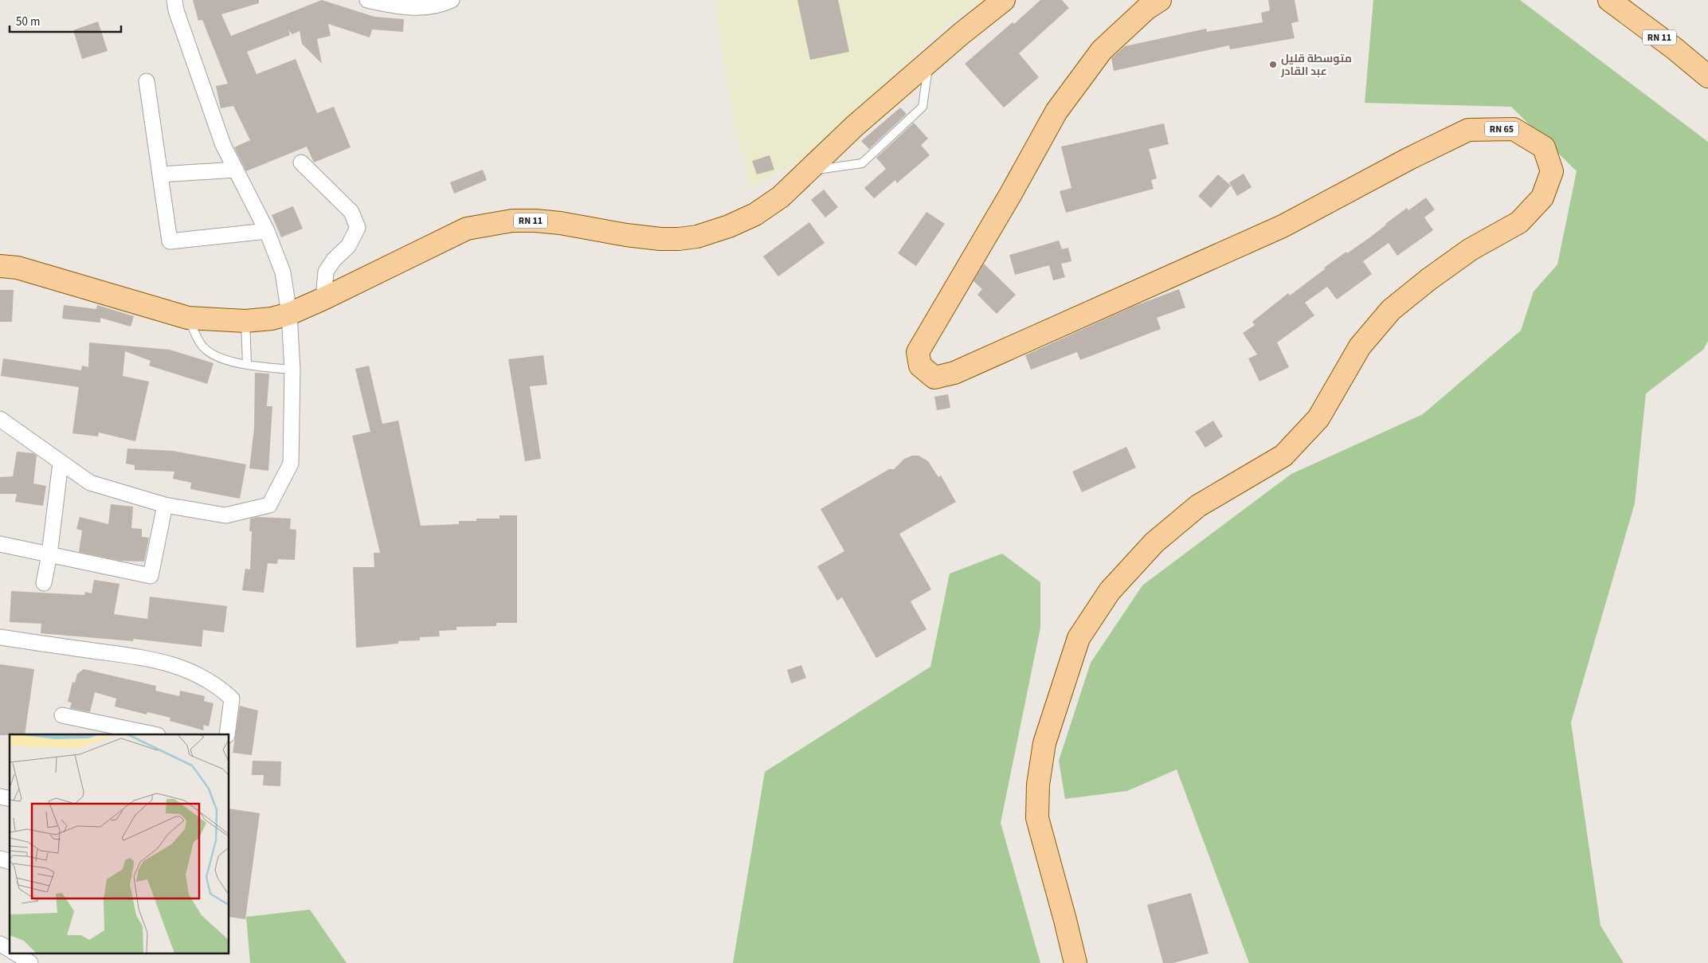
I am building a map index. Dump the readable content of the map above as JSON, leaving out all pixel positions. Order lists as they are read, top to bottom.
{
  "streets": {
    "main road": ["RN 11", "RN 65"]
  },
  "places": ["متوسطة قليل عبد القادر"],
  "scale_bar": "50 m"
}
